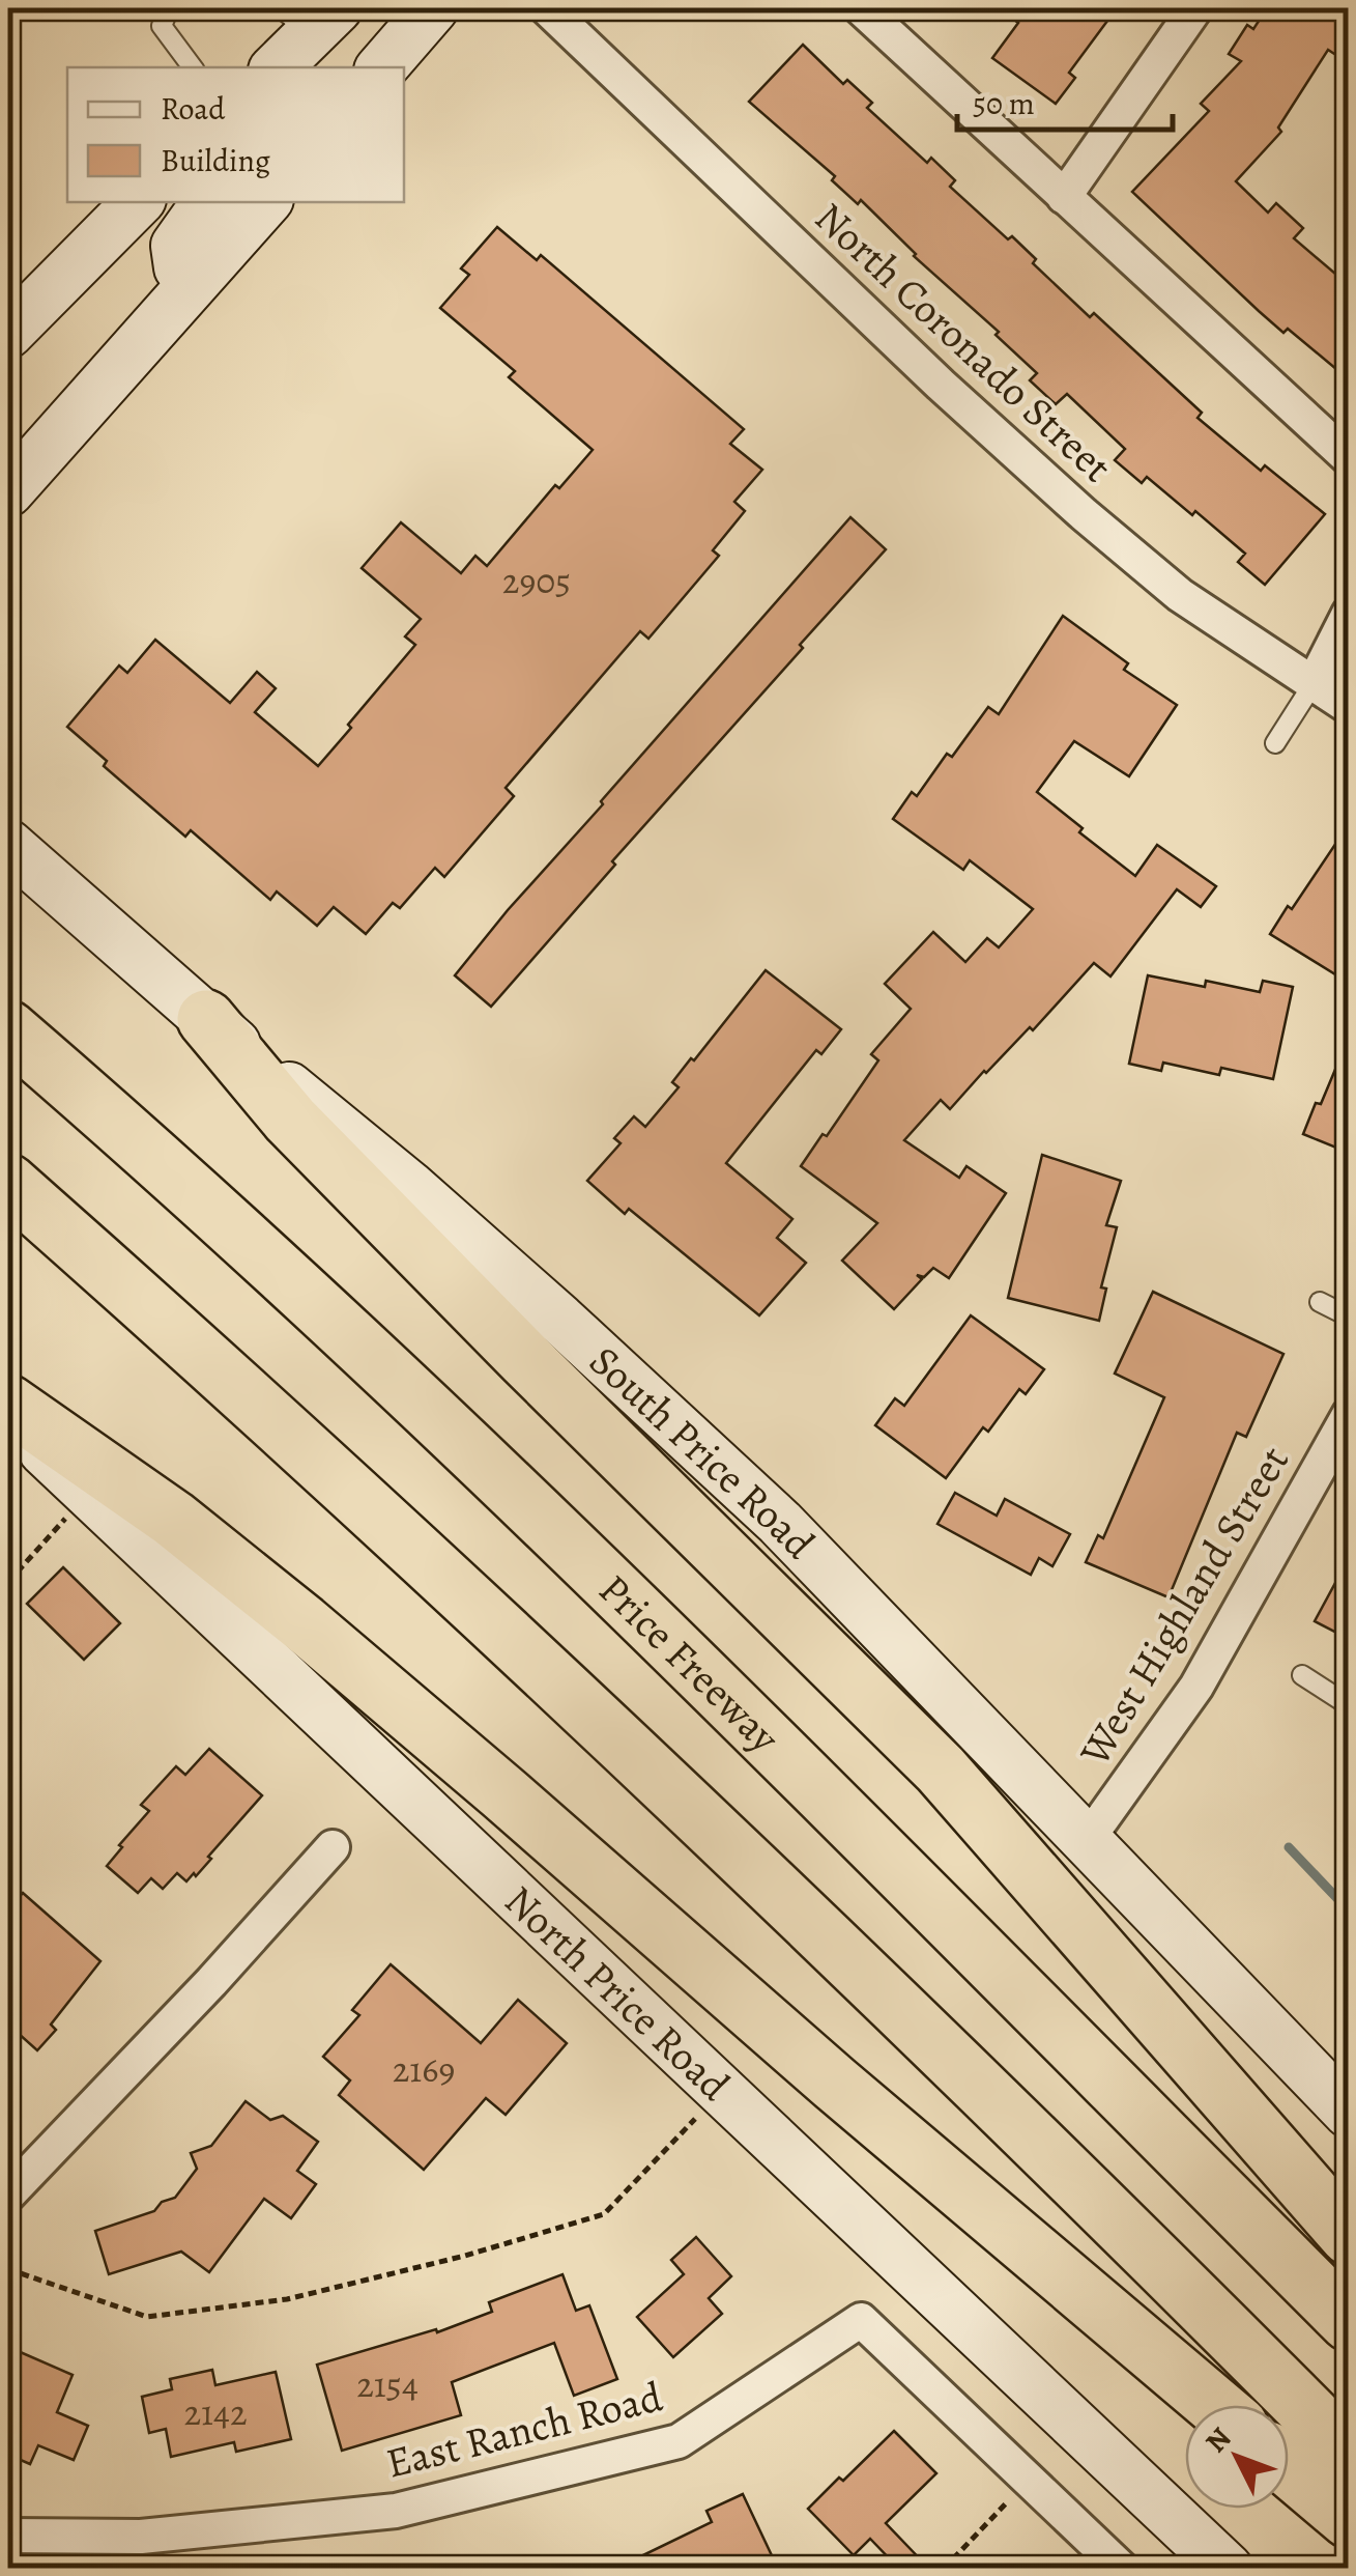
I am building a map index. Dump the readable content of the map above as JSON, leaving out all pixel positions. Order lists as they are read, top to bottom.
{
  "streets": {
    "highway": ["Price Freeway"],
    "main road": ["South Price Road", "North Price Road"],
    "street": ["North Coronado Street", "West Highland Street", "East Ranch Road"]
  },
  "crossings": [
    ["South Price Road", "West Highland Street"]
  ],
  "house_numbers": [
    "2905",
    "2169",
    "2154",
    "2142"
  ],
  "legend": ["Road", "Building"],
  "scale_bar": "50 m",
  "north": "top left"
}
